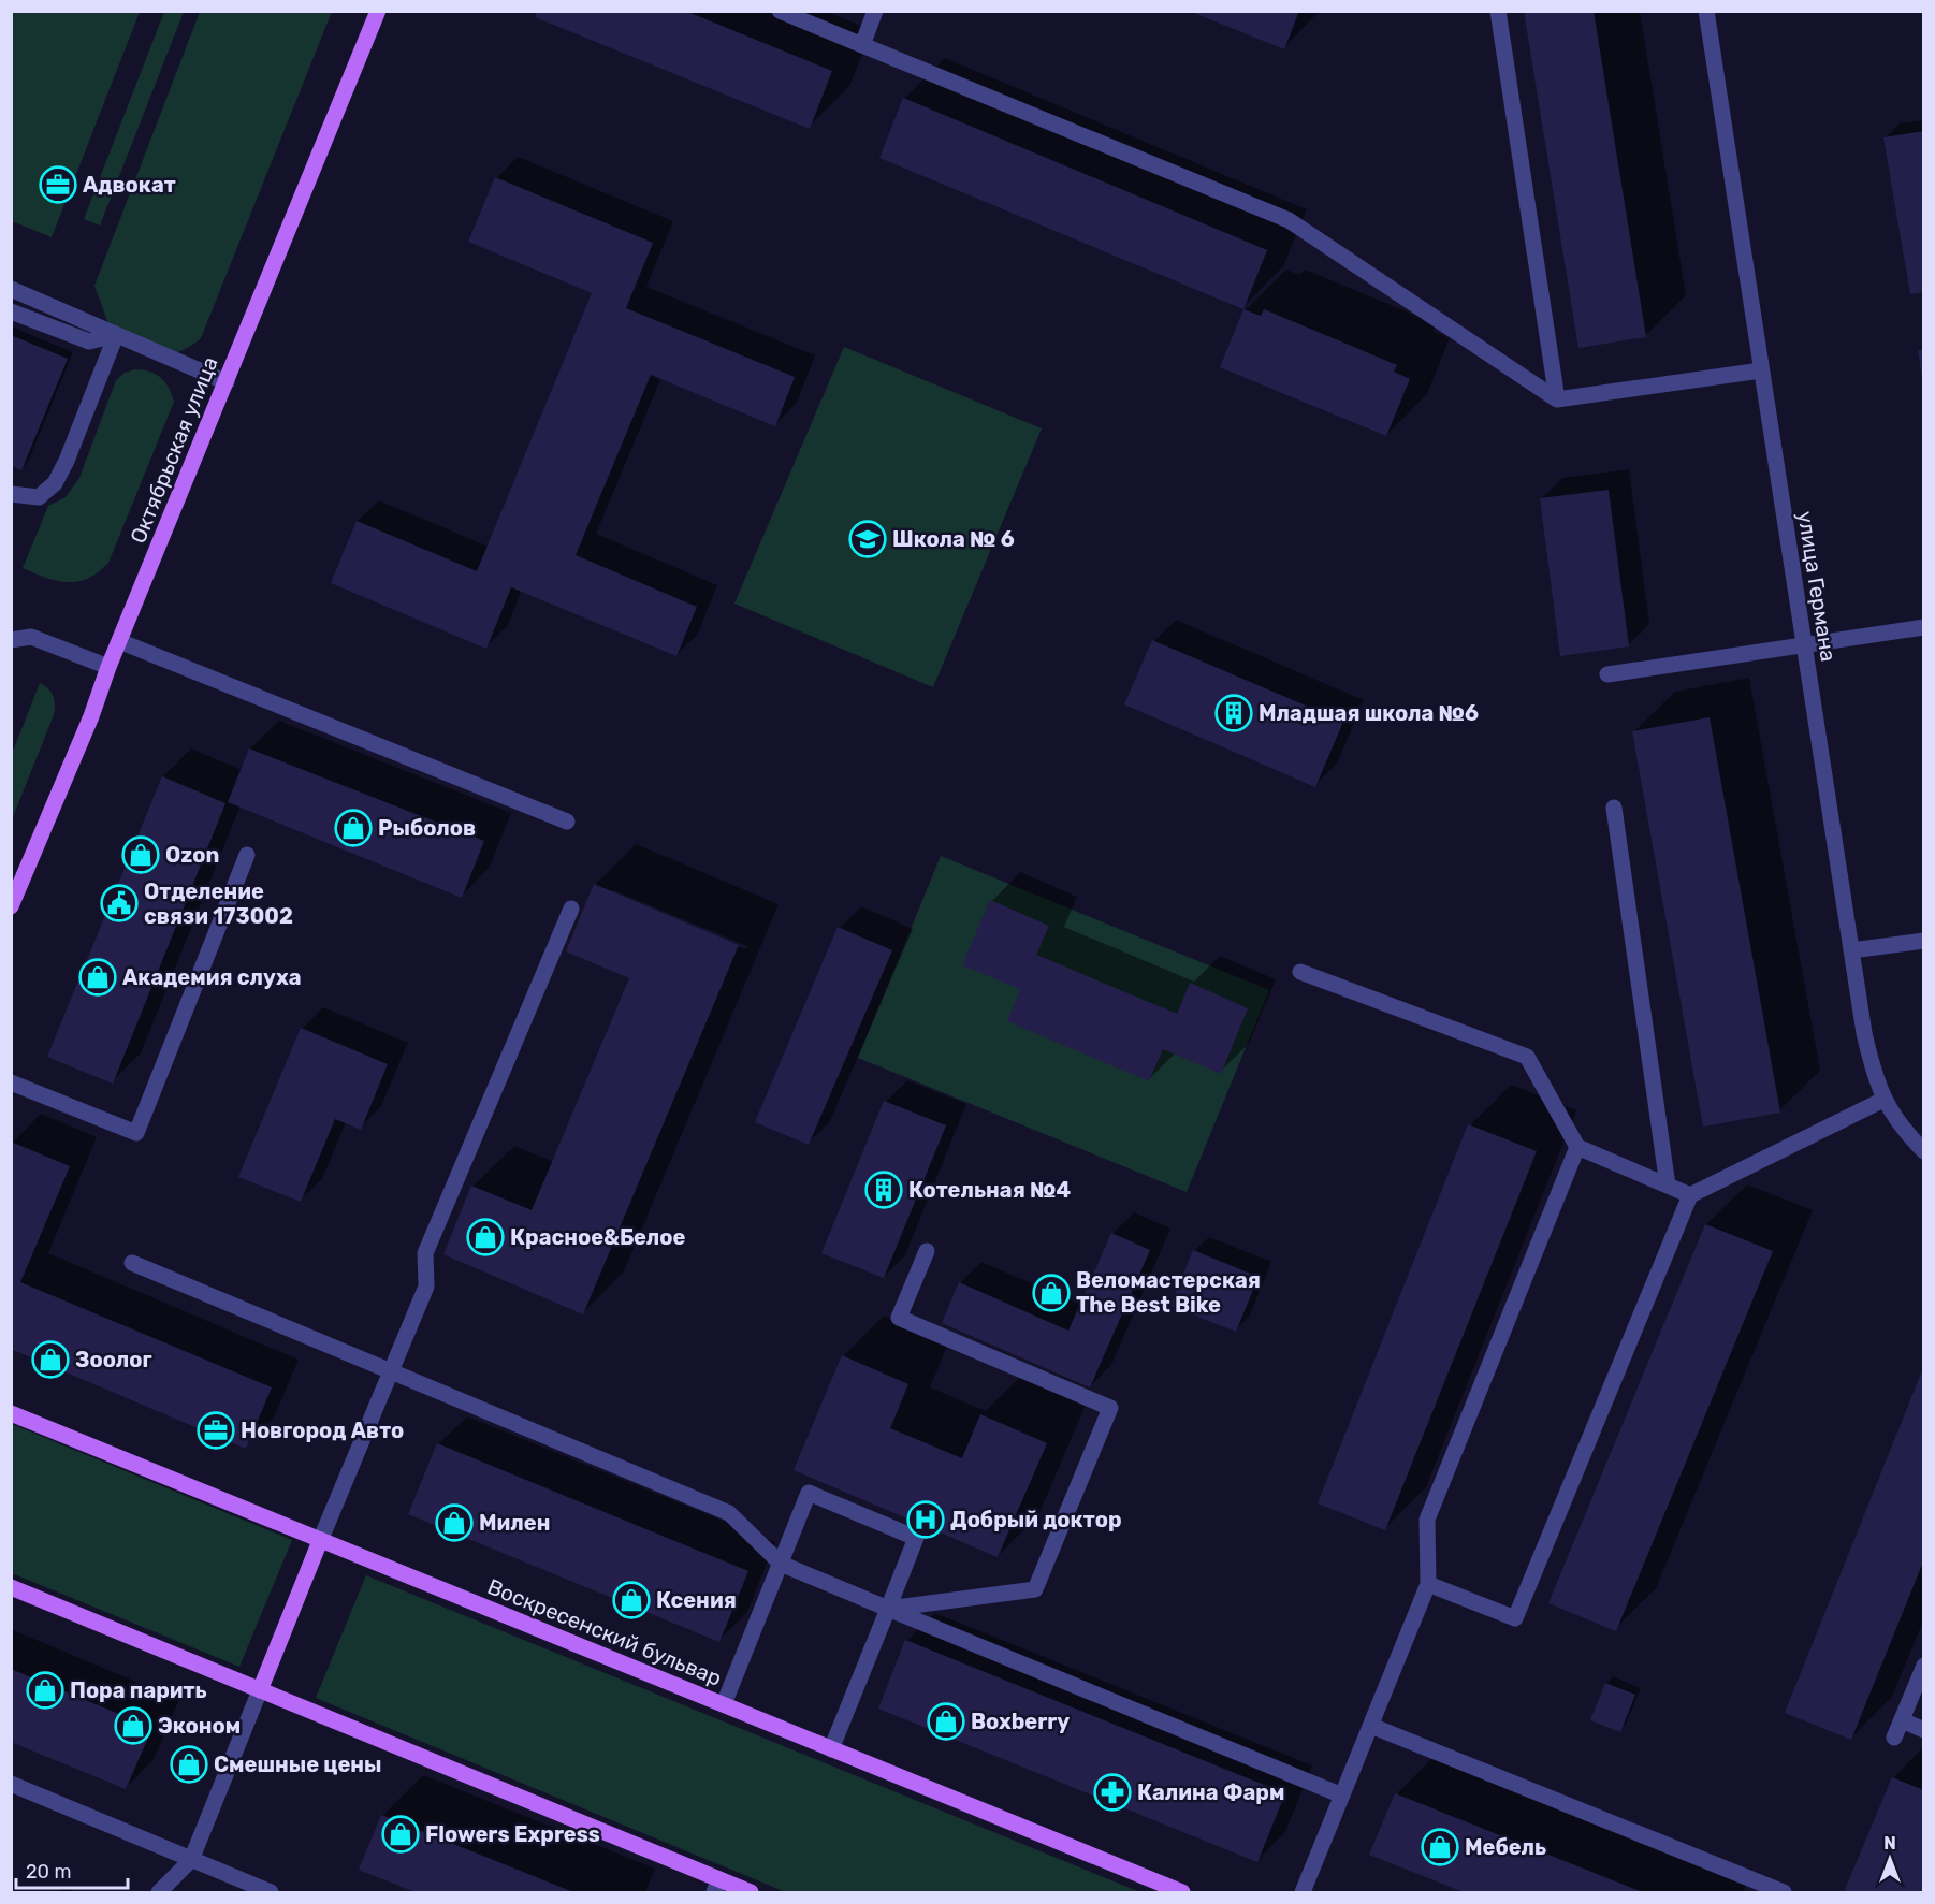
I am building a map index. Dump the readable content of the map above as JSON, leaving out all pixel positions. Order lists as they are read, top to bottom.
{
  "streets": {
    "main road": ["Октябрьская улица", "Воскресенский бульвар"],
    "street": ["улица Германа"]
  },
  "places": {
    "office": ["Адвокат", "Новгород Авто"],
    "school or university": ["Школа № 6"],
    "building": ["Младшая школа №6", "Котельная №4"],
    "shop": [
      "Рыболов",
      "Ozon",
      "Академия слуха",
      "Красное&Белое",
      "Веломастерская The Best Bike",
      "Зоолог",
      "Милен",
      "Ксения",
      "Пора парить",
      "Boxberry",
      "Эконом",
      "Смешные цены",
      "Flowers Express",
      "Мебель"
    ],
    "public building": ["Отделение связи 173002"],
    "hospital": ["Добрый доктор"],
    "pharmacy": ["Калина Фарм"]
  },
  "scale_bar": "20 m",
  "north": "top"
}
